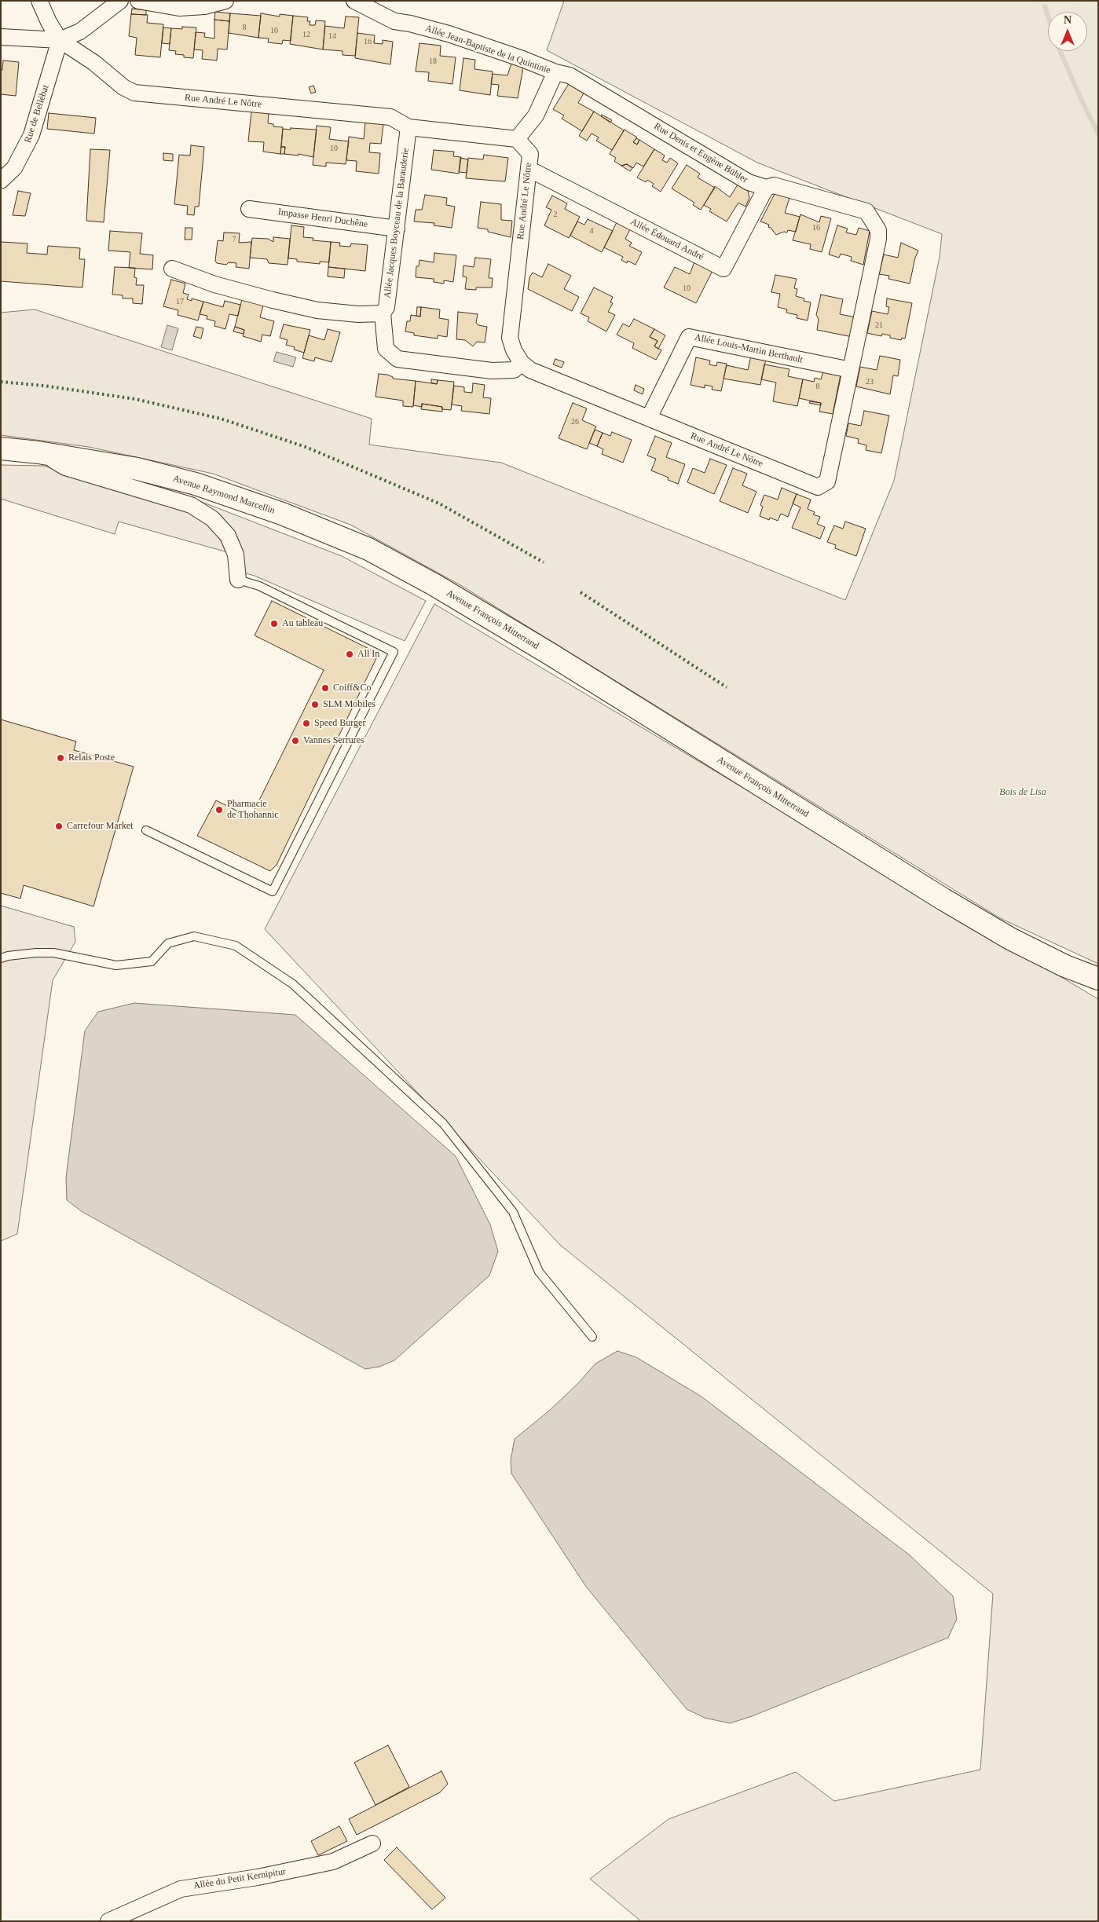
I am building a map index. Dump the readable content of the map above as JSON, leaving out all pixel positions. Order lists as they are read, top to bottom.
{
  "streets": {
    "main road": ["Avenue Raymond Marcellin", "Avenue François Mitterrand"],
    "street": [
      "Allée Jean-Baptiste de la Quintinie",
      "Rue André Le Nôtre",
      "Rue de Bellébat",
      "Rue Denis et Eugène Bühler",
      "Impasse Henri Duchêne",
      "Allée Jacques Boyceau de la Barauderie",
      "Allée Édouard André",
      "Allée Louis-Martin Berthault",
      "Allée du Petit Kernipitur"
    ]
  },
  "crossings": [
    ["Allée Jean-Baptiste de la Quintinie", "Rue Denis et Eugène Bühler"],
    ["Rue André Le Nôtre", "Rue de Bellébat"],
    ["Rue André Le Nôtre", "Rue Denis et Eugène Bühler"],
    ["Rue André Le Nôtre", "Allée Jacques Boyceau de la Barauderie"],
    ["Rue André Le Nôtre", "Allée Édouard André"],
    ["Rue André Le Nôtre", "Allée Louis-Martin Berthault"],
    ["Rue Denis et Eugène Bühler", "Allée Édouard André"],
    ["Rue Denis et Eugène Bühler", "Allée Louis-Martin Berthault"],
    ["Impasse Henri Duchêne", "Allée Jacques Boyceau de la Barauderie"],
    ["Avenue Raymond Marcellin", "Avenue François Mitterrand"]
  ],
  "parks": ["Bois de Lisa"],
  "places": [
    "Au tableau",
    "All In",
    "Coiff&Co",
    "SLM Mobiles",
    "Speed Burger",
    "Vannes Serrures",
    "Relais Poste",
    "Pharmacie de Thohannic",
    "Carrefour Market"
  ],
  "house_numbers": [
    "8",
    "10",
    "12",
    "14",
    "16",
    "18",
    "10",
    "2",
    "16",
    "4",
    "7",
    "10",
    "17",
    "21",
    "23",
    "8",
    "26"
  ],
  "north": "top"
}
